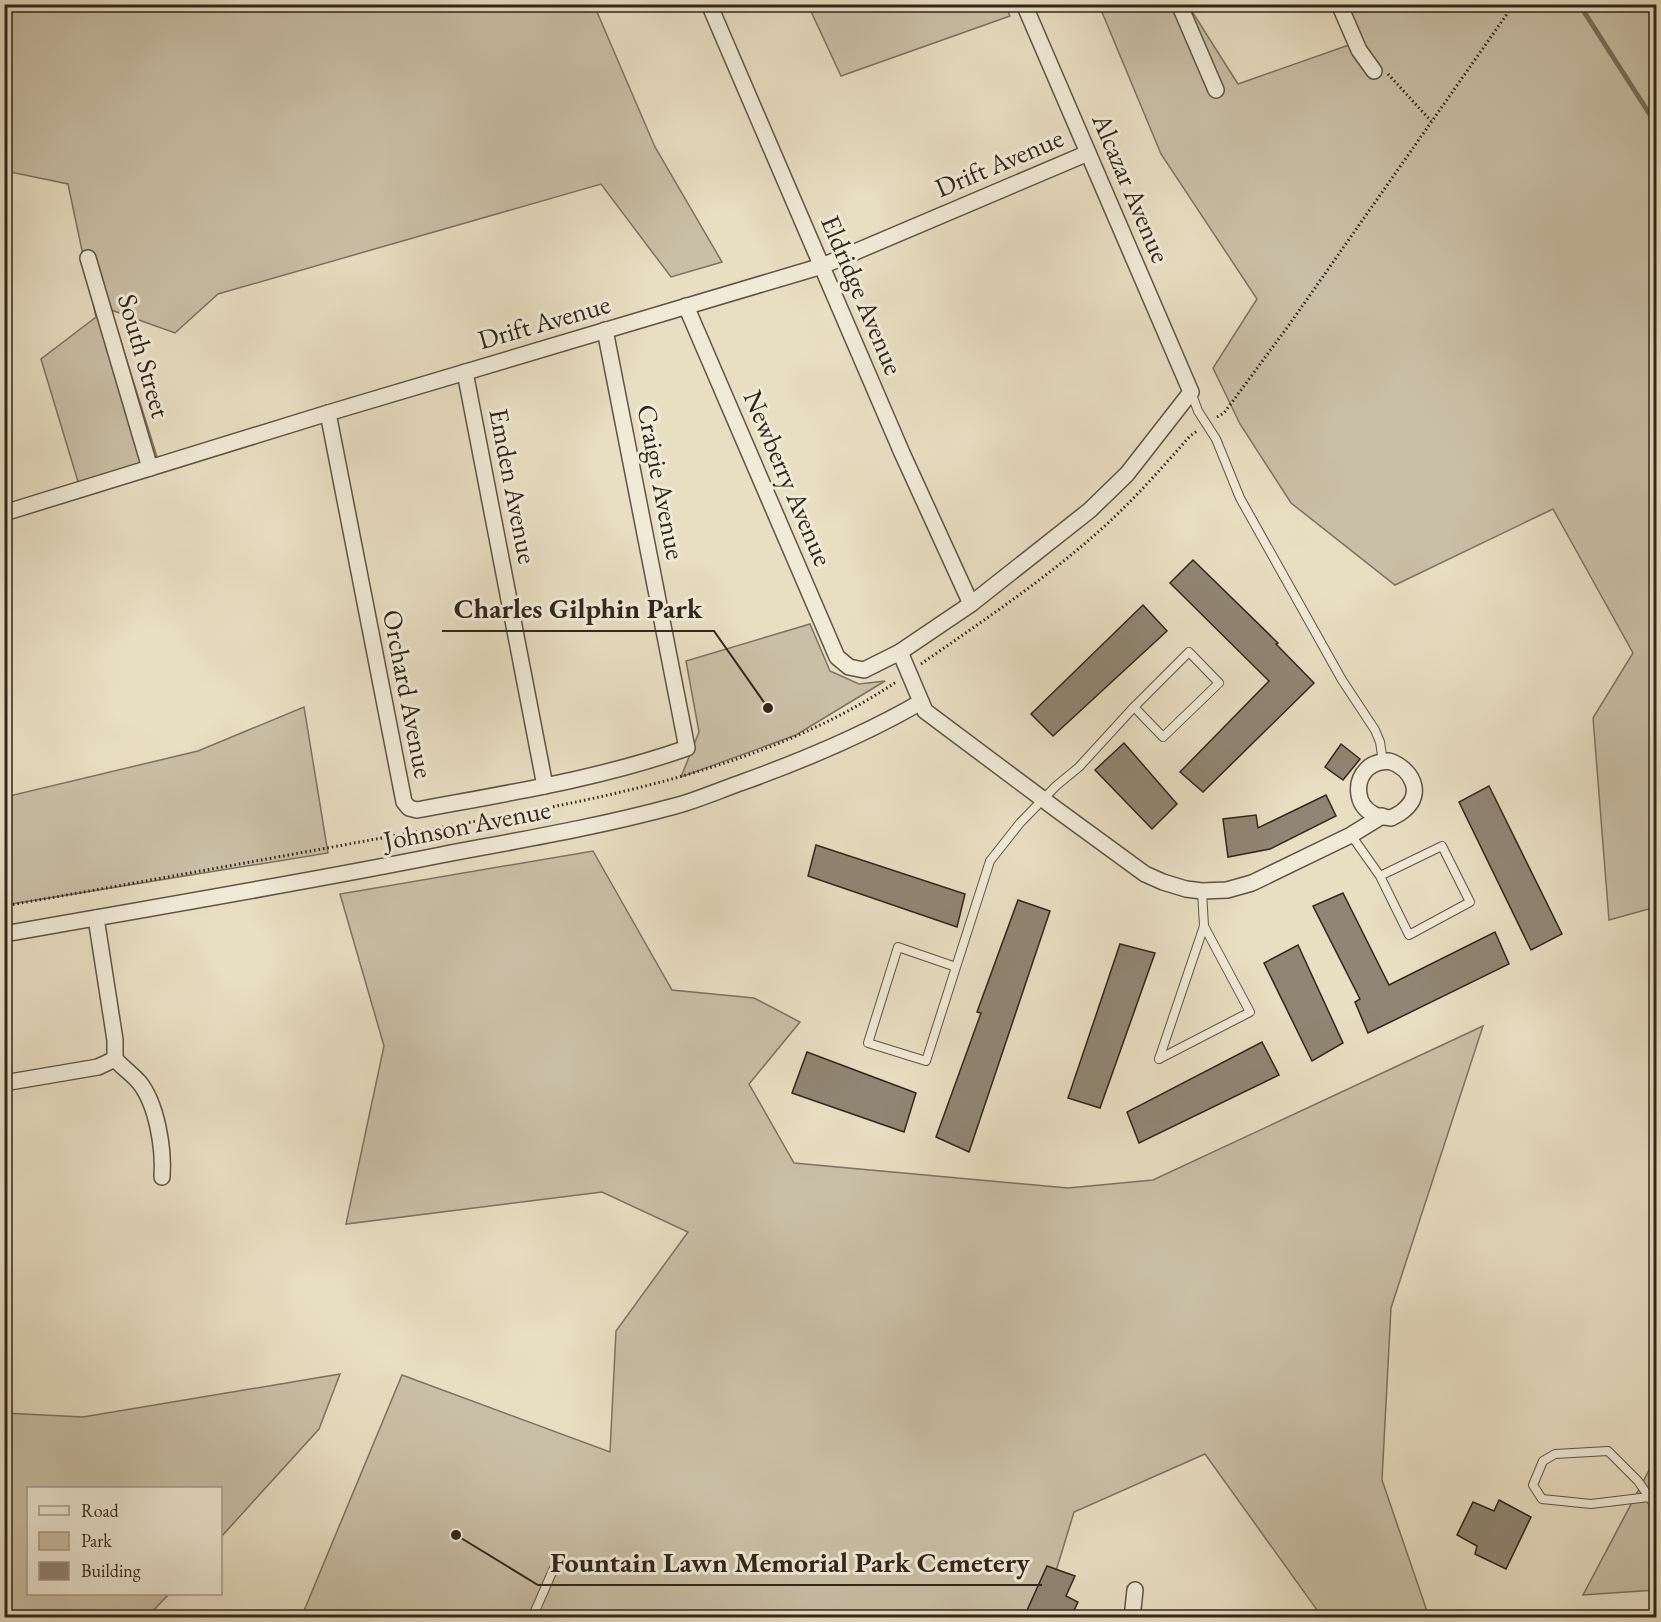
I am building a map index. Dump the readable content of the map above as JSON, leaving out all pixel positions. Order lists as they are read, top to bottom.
{
  "streets": {
    "street": [
      "Drift Avenue",
      "Alcazar Avenue",
      "Eldridge Avenue",
      "South Street",
      "Newberry Avenue",
      "Craigie Avenue",
      "Emden Avenue",
      "Orchard Avenue",
      "Johnson Avenue"
    ]
  },
  "crossings": [
    ["Drift Avenue", "Alcazar Avenue"],
    ["Drift Avenue", "Eldridge Avenue"],
    ["Drift Avenue", "South Street"],
    ["Drift Avenue", "Newberry Avenue"],
    ["Drift Avenue", "Craigie Avenue"],
    ["Drift Avenue", "Emden Avenue"],
    ["Drift Avenue", "Orchard Avenue"],
    ["Craigie Avenue", "Orchard Avenue"],
    ["Emden Avenue", "Orchard Avenue"]
  ],
  "places": ["Charles Gilphin Park", "Fountain Lawn Memorial Park Cemetery"],
  "legend": ["Road", "Park", "Building"]
}
